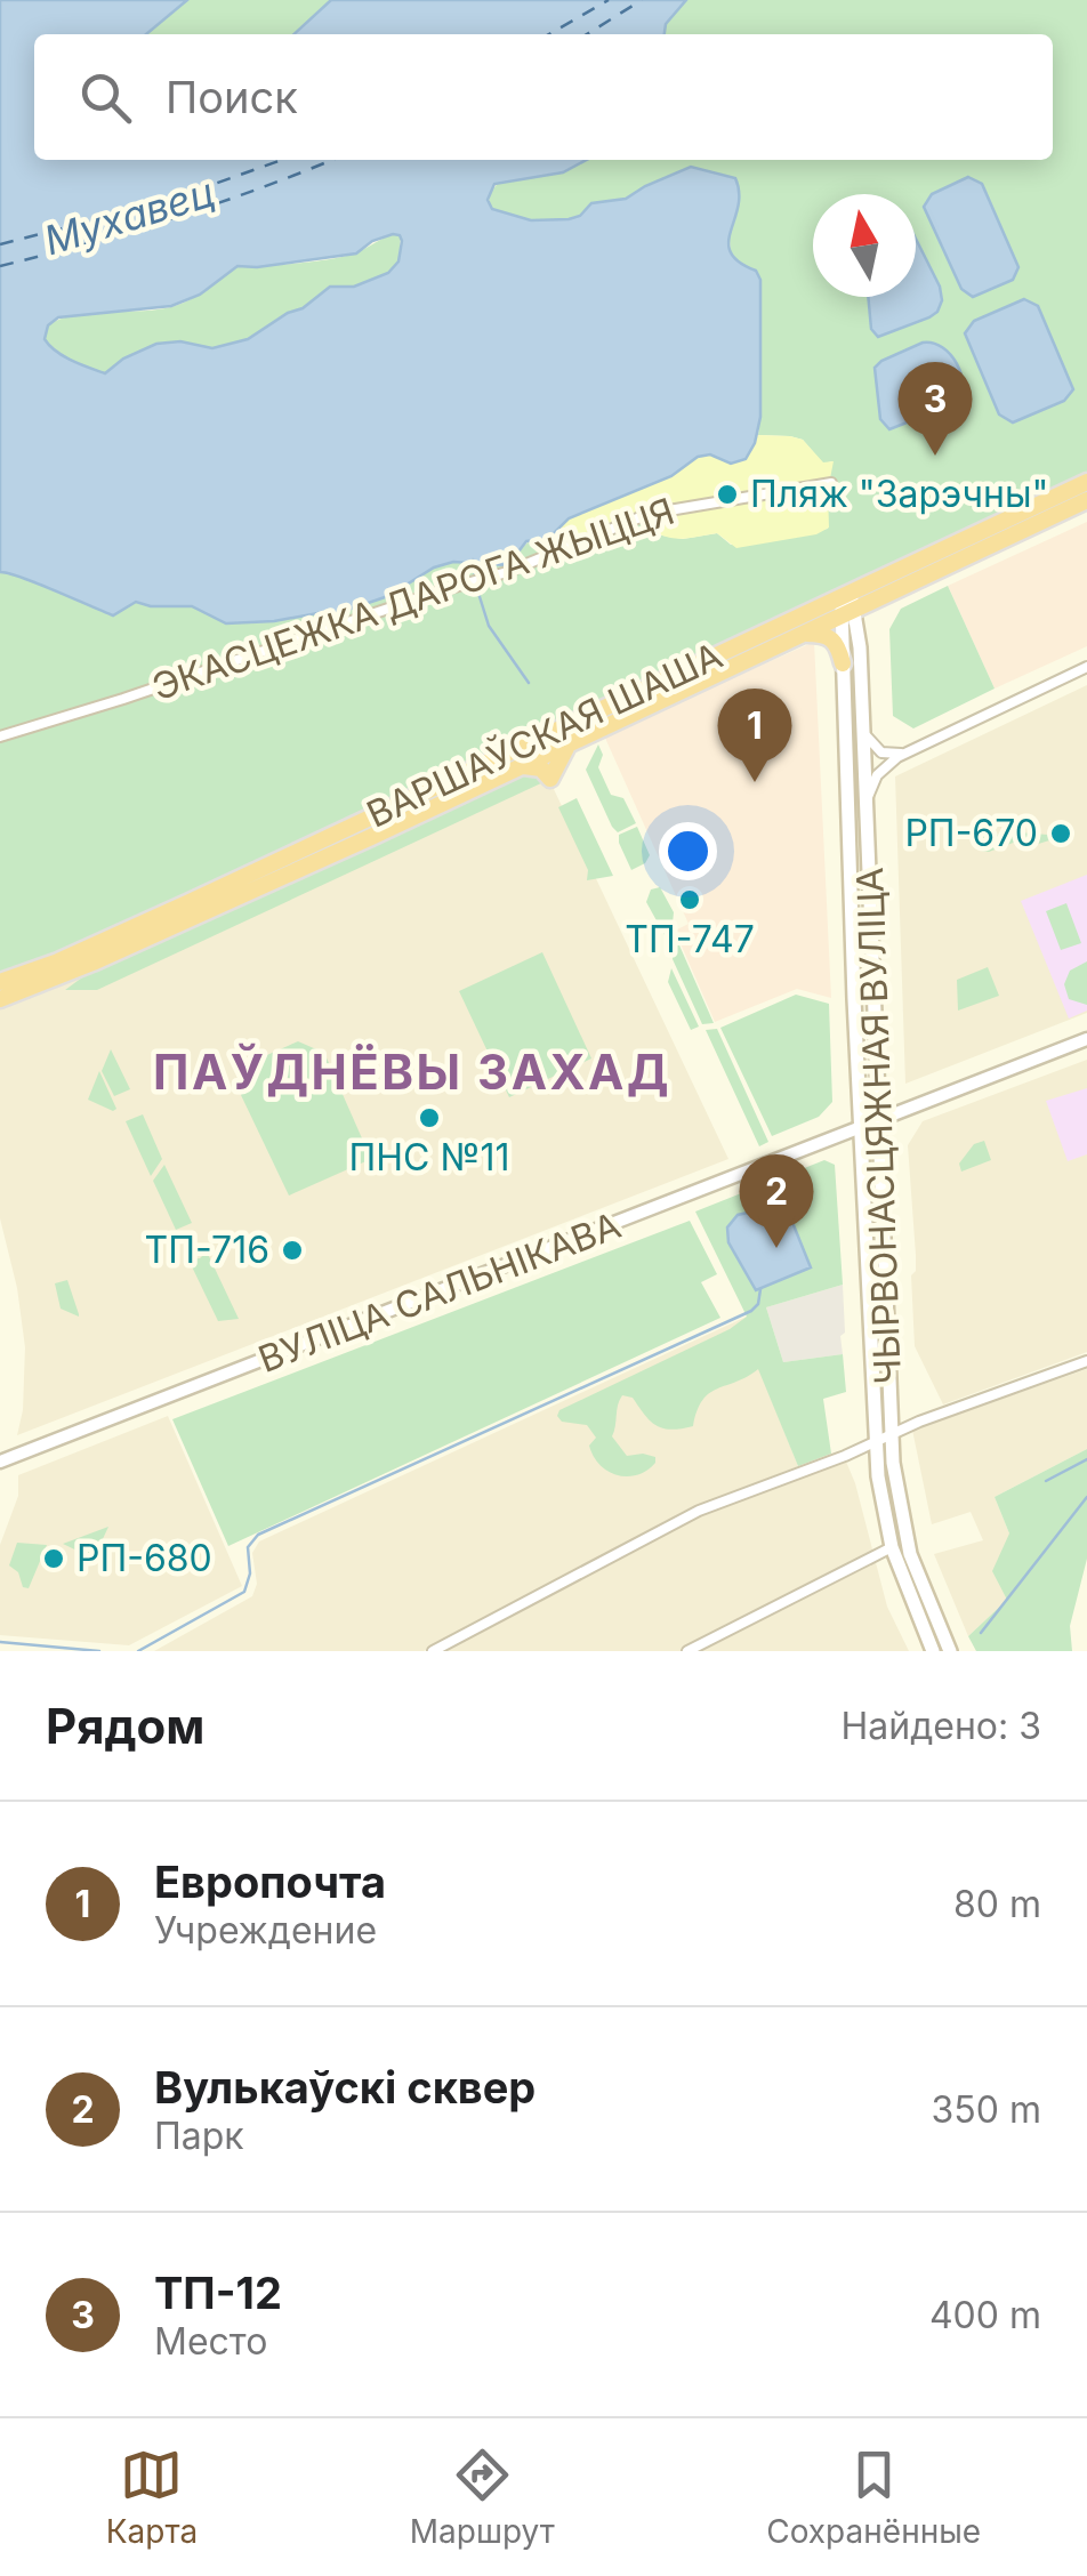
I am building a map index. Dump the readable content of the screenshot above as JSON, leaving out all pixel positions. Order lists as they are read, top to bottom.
{
  "streets": {
    "highway": ["ВАРШАЎСКАЯ ШАША"],
    "main road": ["ЧЫРВОНАСЦЯЖНАЯ ВУЛІЦА"],
    "street": ["ЭКАСЦЕЖКА ДАРОГА ЖЫЦЦЯ", "ВУЛІЦА САЛЬНІКАВА"]
  },
  "crossings": [
    ["ВАРШАЎСКАЯ ШАША", "ЧЫРВОНАСЦЯЖНАЯ ВУЛІЦА"],
    ["ЧЫРВОНАСЦЯЖНАЯ ВУЛІЦА", "ВУЛІЦА САЛЬНІКАВА"]
  ],
  "districts": ["ПАЎДНЁВЫ ЗАХАД"],
  "water": ["Мухавец"],
  "places": [
    "Пляж \"Зарэчны\"",
    "РП-670",
    "ТП-747",
    "ПНС №11",
    "ТП-716",
    "РП-680"
  ],
  "north": "top",
  "page": {
    "search": "Поиск",
    "pins": ["3", "1", "2"],
    "heading": ["Рядом", "Найдено: 3"],
    "list": [
      {
        "mark": "1",
        "name": "Европочта",
        "note": "Учреждение",
        "value": "80 m"
      },
      {
        "mark": "2",
        "name": "Вулькаўскі сквер",
        "note": "Парк",
        "value": "350 m"
      },
      {
        "mark": "3",
        "name": "ТП-12",
        "note": "Место",
        "value": "400 m"
      }
    ],
    "nav": ["Карта", "Маршрут", "Сохранённые"]
  }
}
